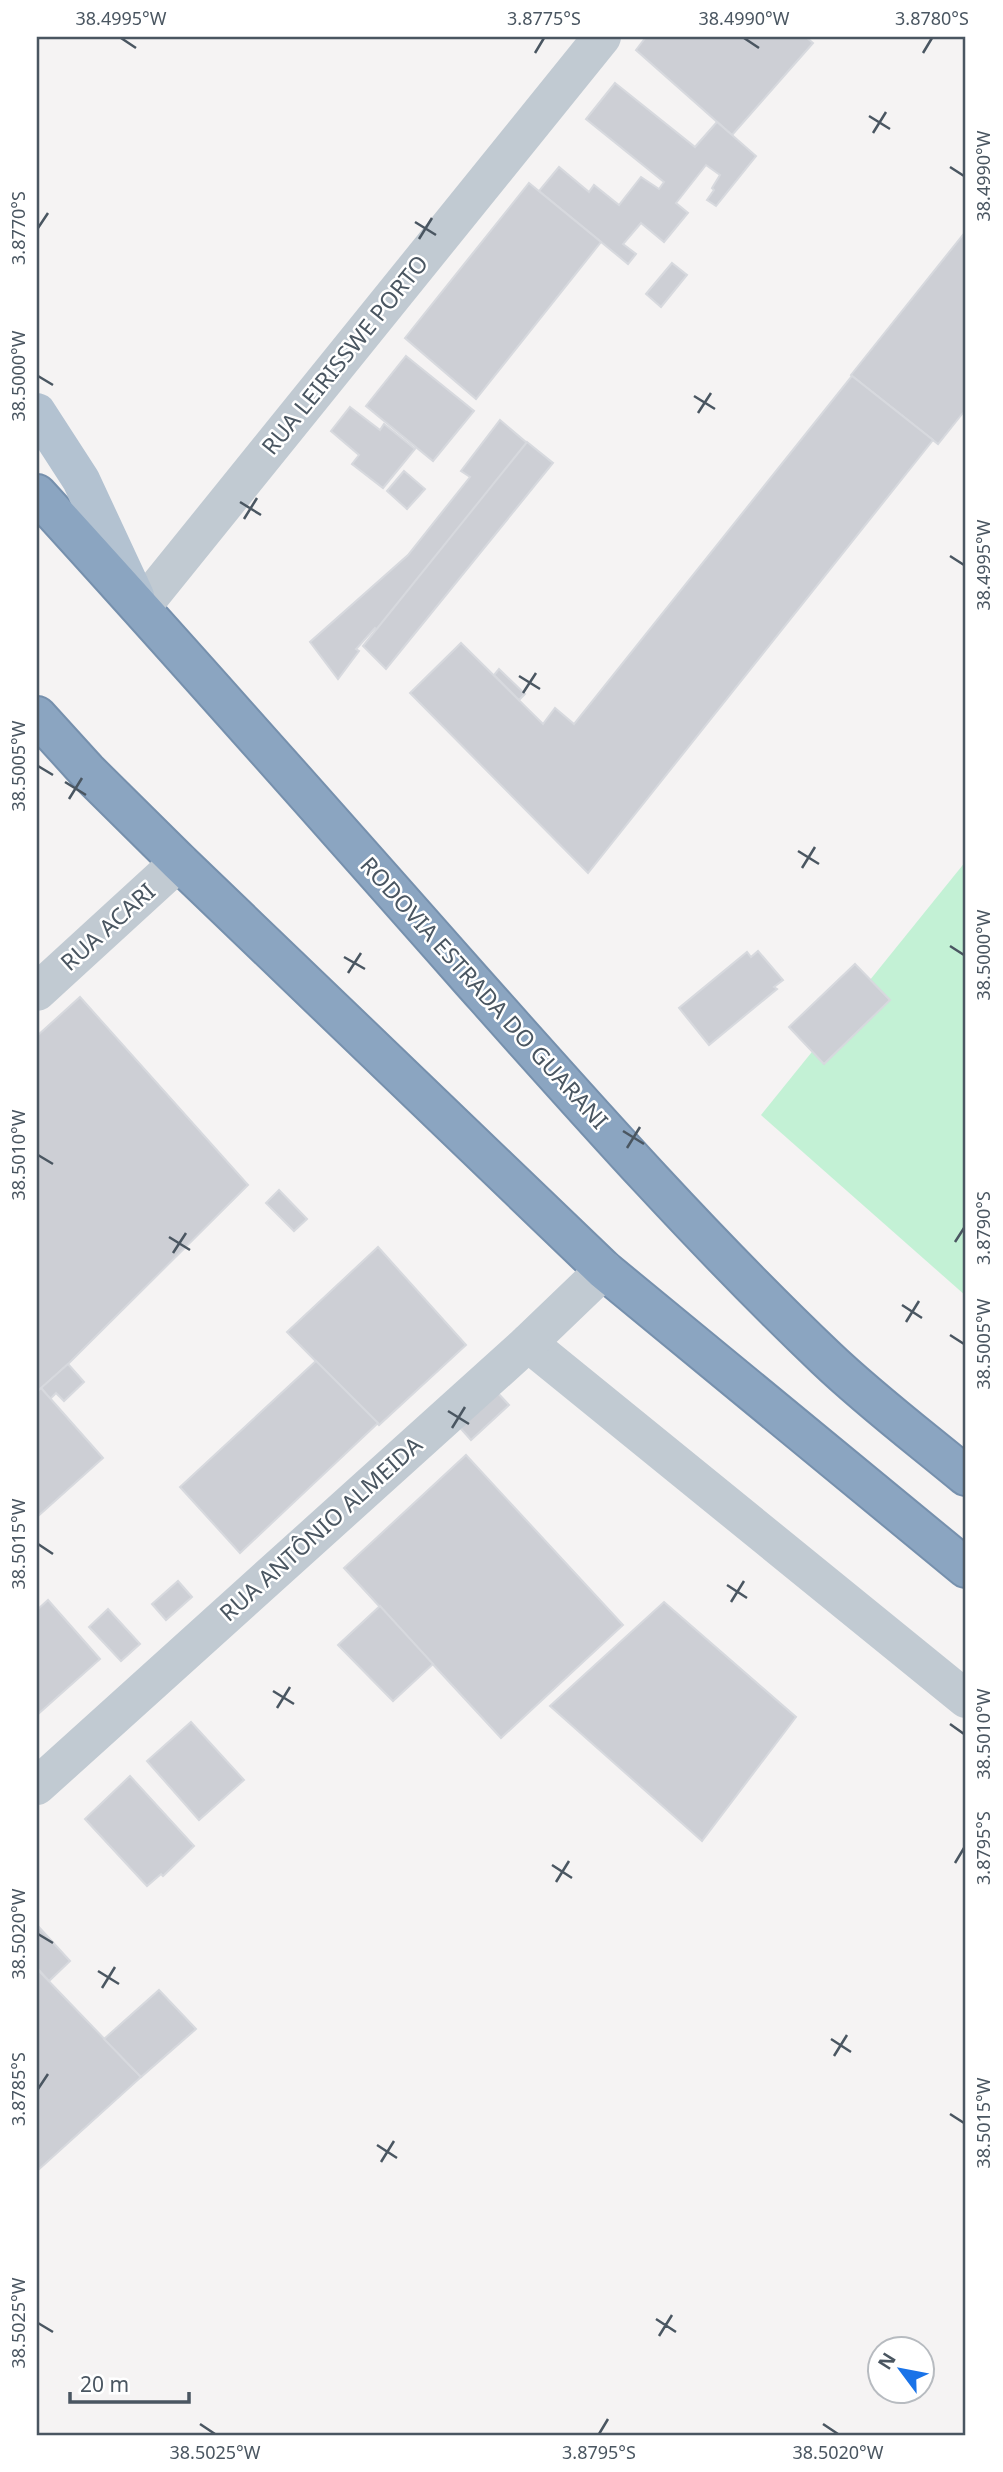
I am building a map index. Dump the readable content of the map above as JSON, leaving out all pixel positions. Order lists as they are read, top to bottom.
{
  "streets": {
    "highway": ["RODOVIA ESTRADA DO GUARANI"],
    "street": ["RUA LEIRISSWE PORTO", "RUA ACARI", "RUA ANTÔNIO ALMEIDA"]
  },
  "crossings": [
    ["RUA LEIRISSWE PORTO", "RODOVIA ESTRADA DO GUARANI"]
  ],
  "scale_bar": "20 m",
  "north": "top left",
  "coordinates": [
    "38.4995°W",
    "3.8775°S",
    "38.4990°W",
    "3.8780°S",
    "3.8770°S",
    "38.5000°W",
    "38.5005°W",
    "38.5010°W",
    "3.8790°S",
    "38.5015°W",
    "3.8795°S",
    "38.5020°W",
    "3.8785°S",
    "38.5025°W"
  ]
}
